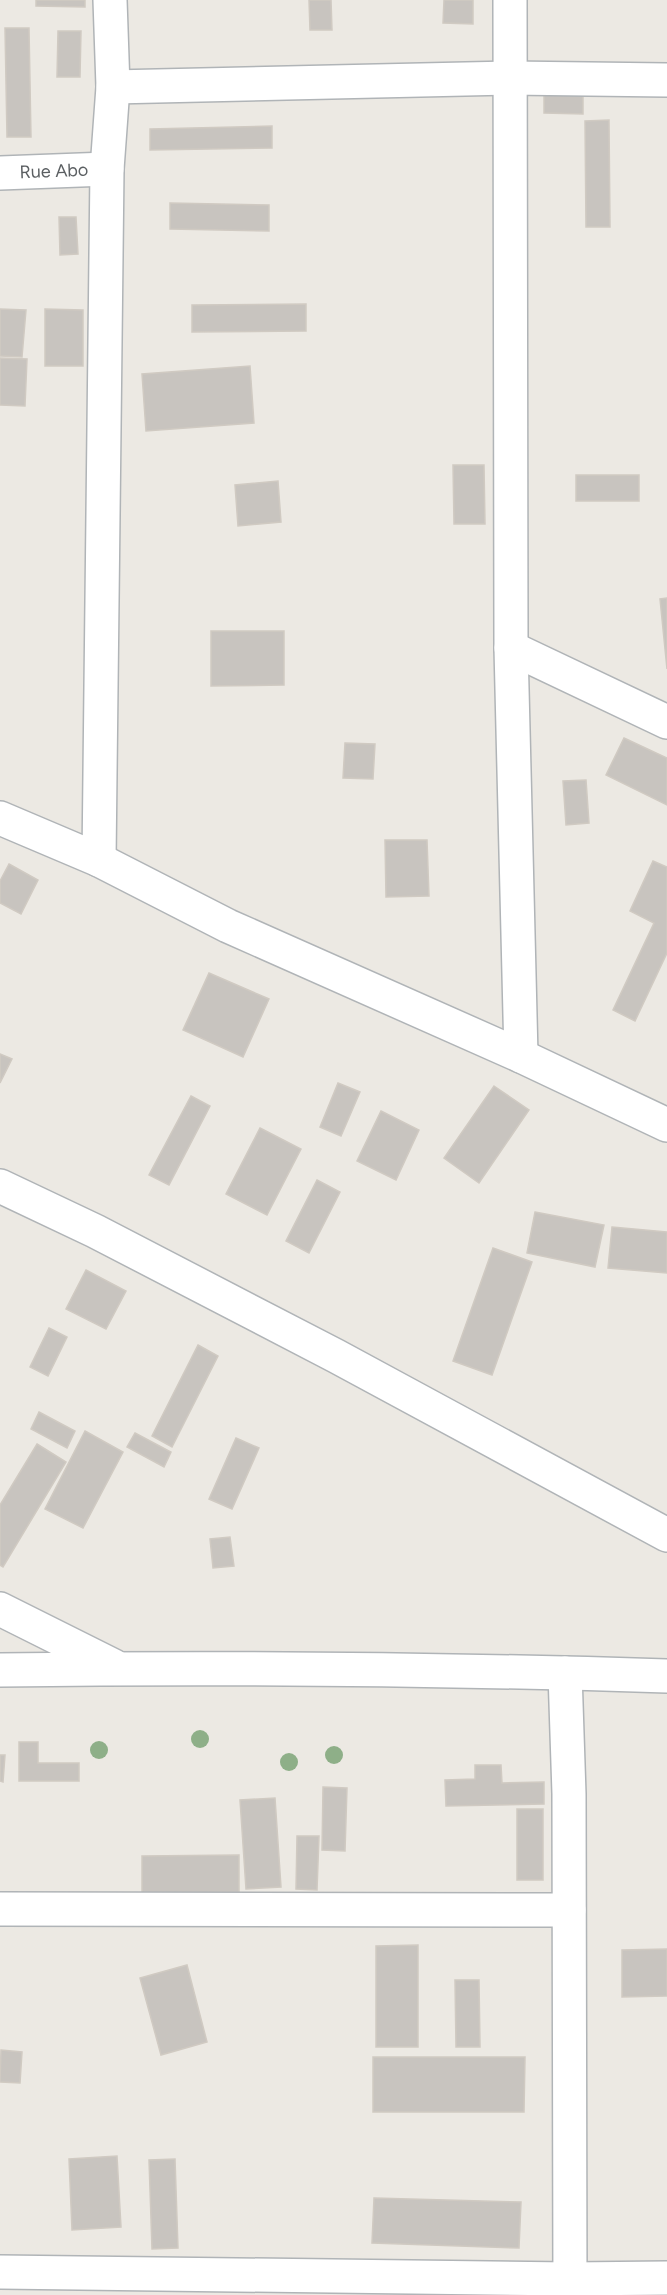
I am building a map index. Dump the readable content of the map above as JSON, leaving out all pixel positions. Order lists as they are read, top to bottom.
{
  "streets": {
    "street": ["Rue Abo"]
  }
}
